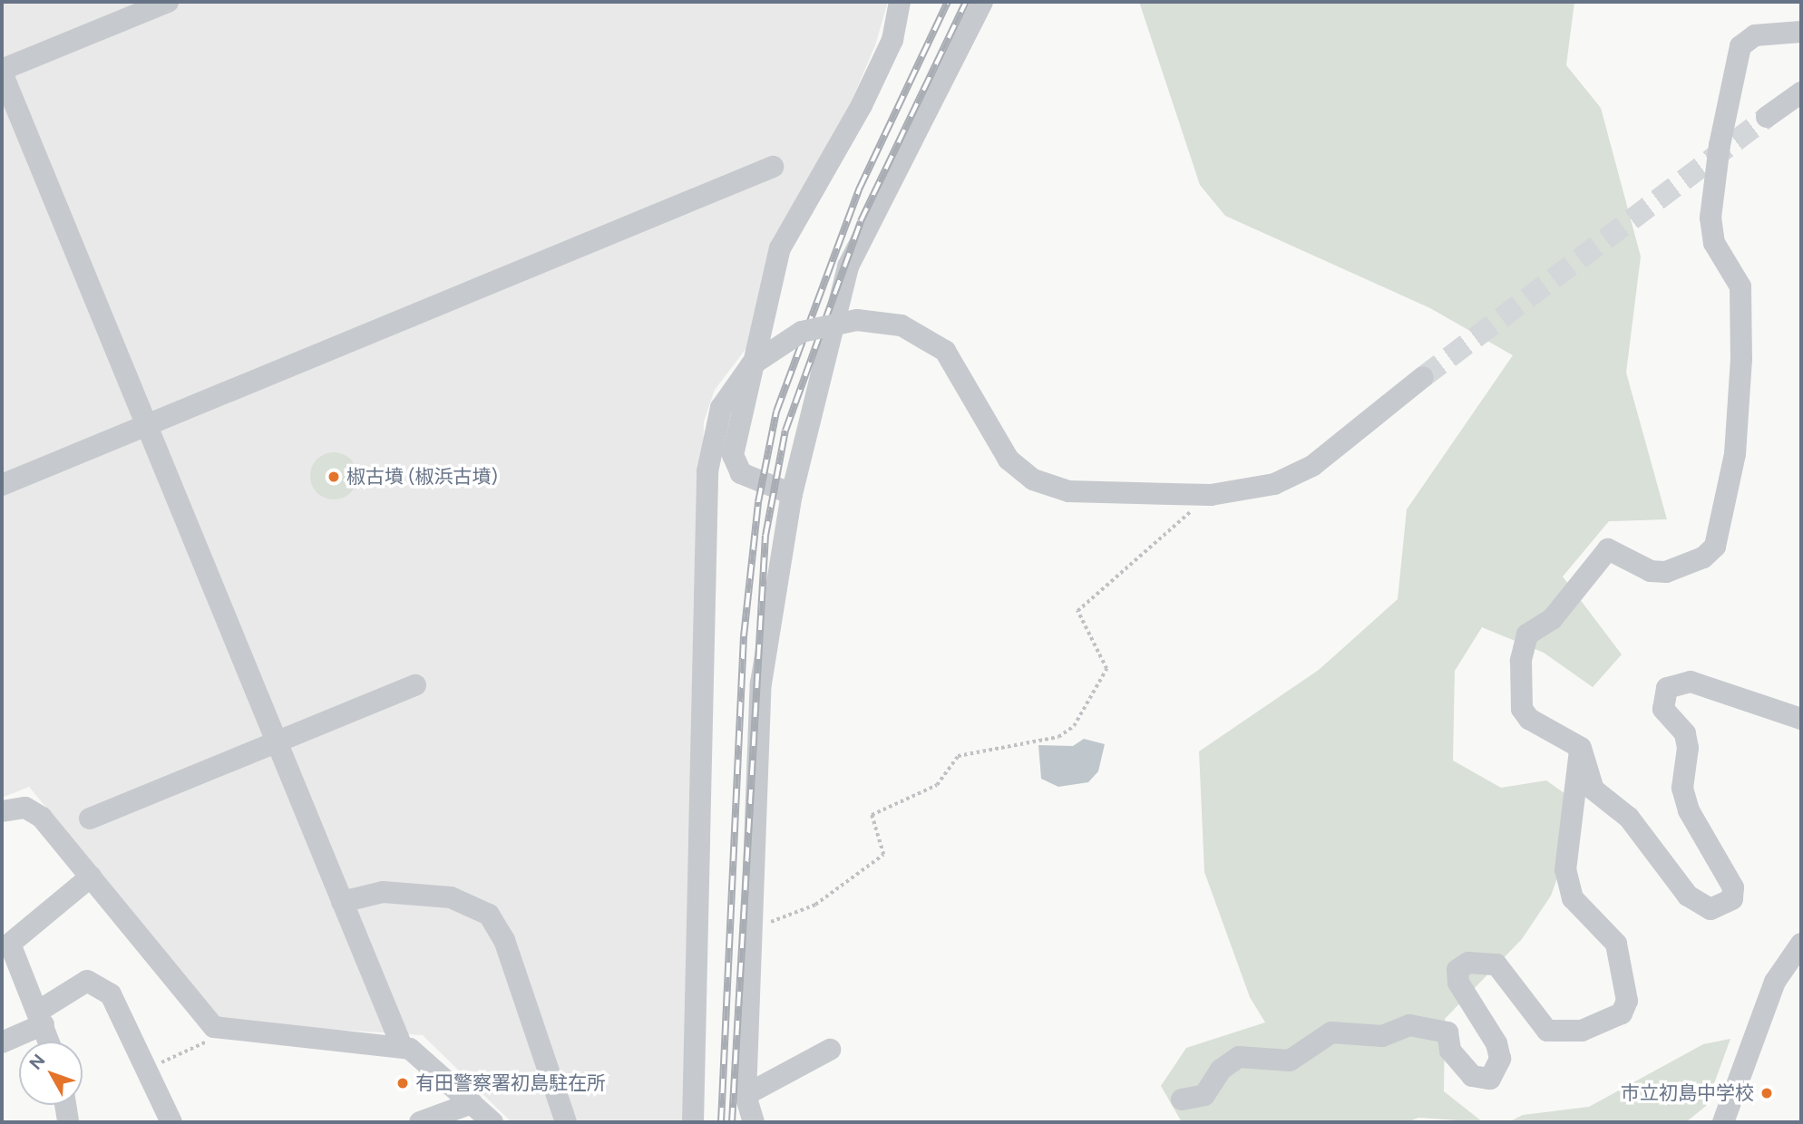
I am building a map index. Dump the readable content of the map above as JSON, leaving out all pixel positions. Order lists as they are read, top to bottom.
{
  "places": ["椒古墳 (椒浜古墳)", "有田警察署初島駐在所", "市立初島中学校"],
  "north": "top left"
}
